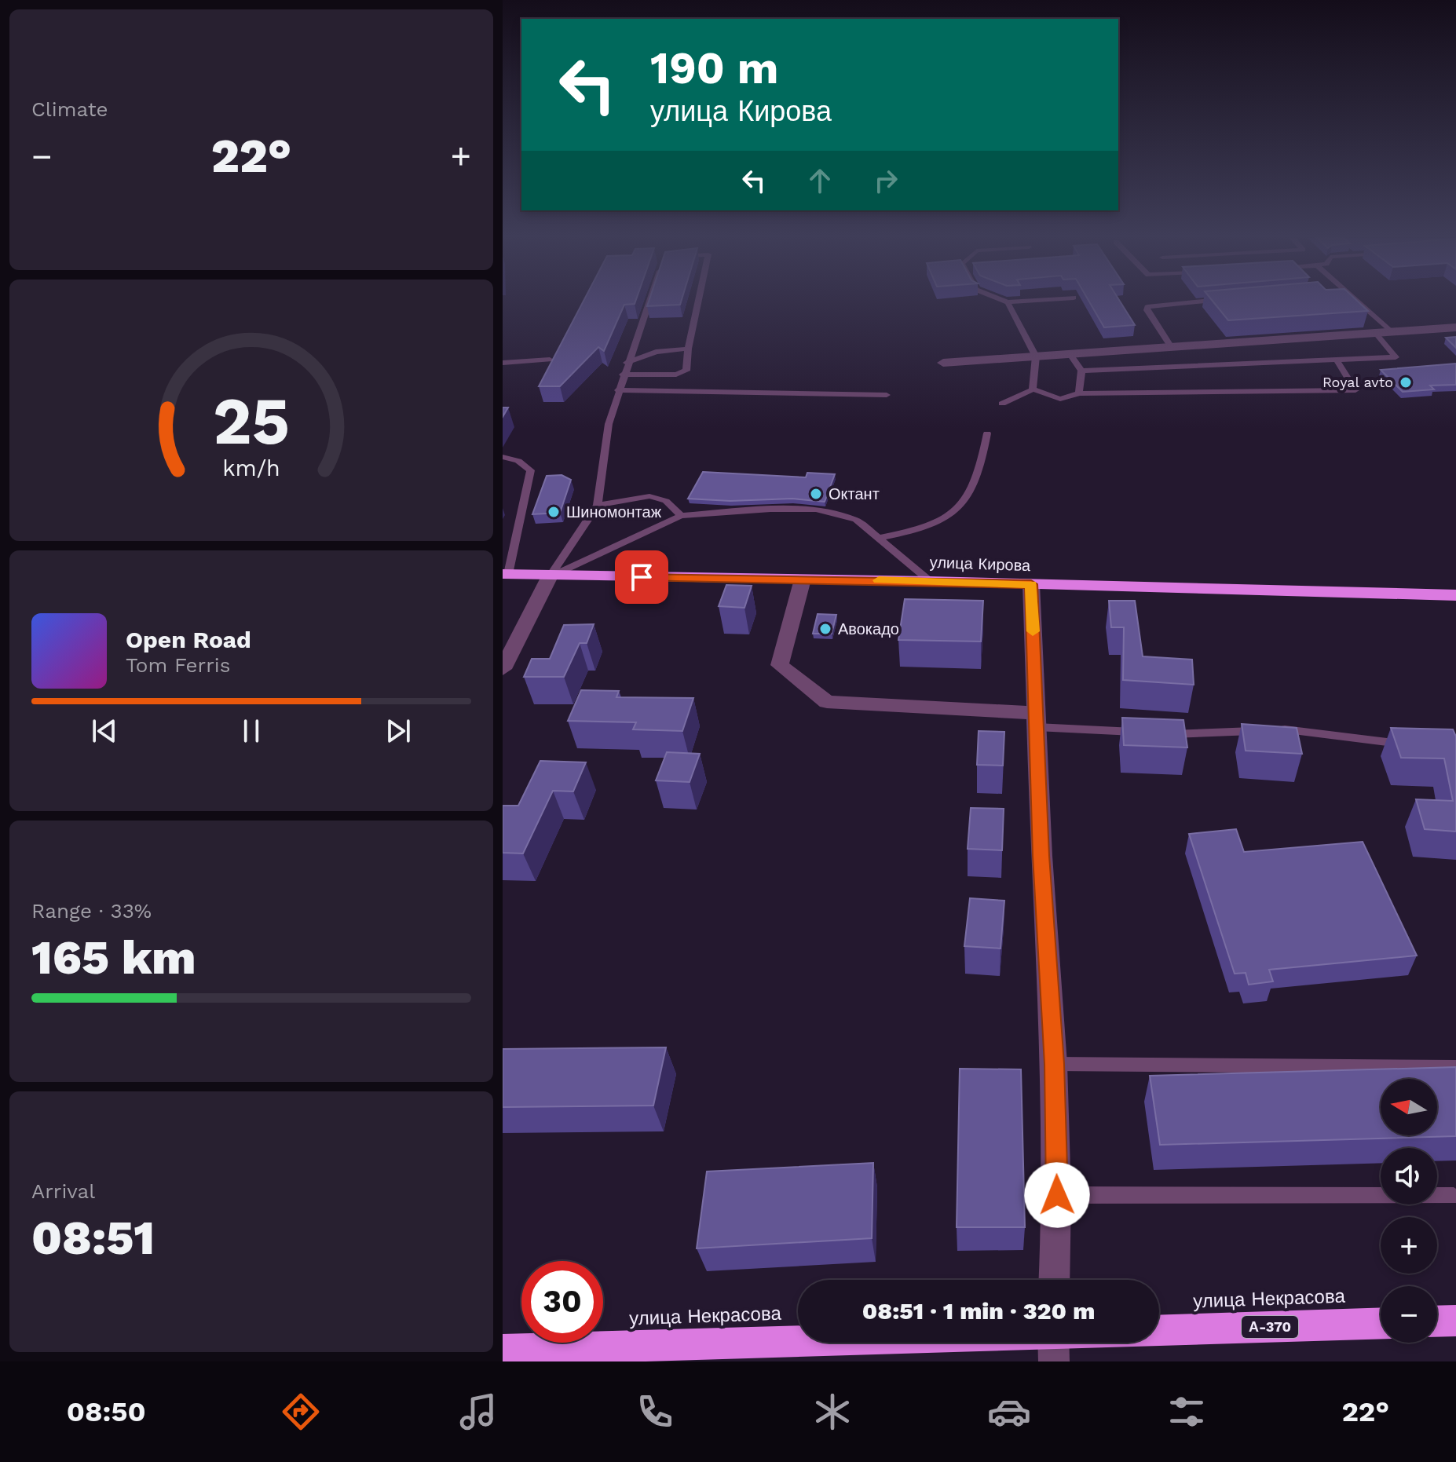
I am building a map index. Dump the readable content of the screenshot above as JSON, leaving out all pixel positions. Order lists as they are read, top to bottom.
{
  "streets": {
    "highway": ["улица Кирова", "улица Некрасова", "А-370"]
  },
  "places": [
    "Royal avto",
    "Октант",
    "Шиномонтаж",
    "Авокадо"
  ],
  "north": "left",
  "page": {
    "tile": [
      "Climate",
      ["Range · 33%", "165 km"],
      ["Arrival", "08:51"]
    ],
    "turn": ["190 m", "улица Кирова"],
    "heat": ["−", "22°", "+"],
    "song": ["Open Road", "Tom Ferris"],
    "map_buttons": ["+", "−"],
    "limit": "30",
    "trip": "08:51 · 1 min · 320 m",
    "tabs": ["08:50", "22°"],
    "gauge": ["25", "km/h"]
  }
}
